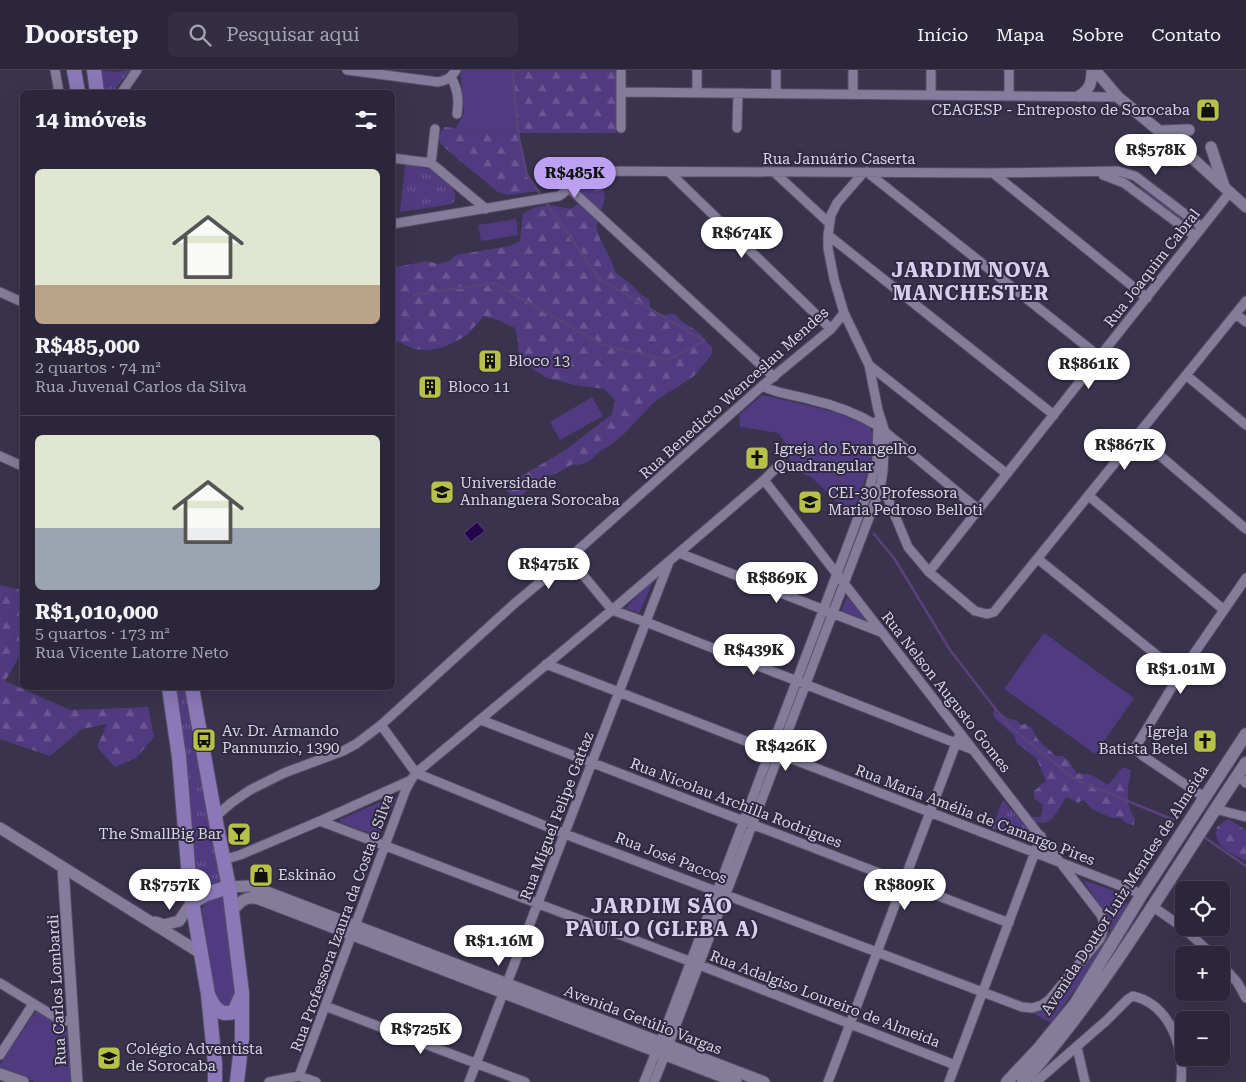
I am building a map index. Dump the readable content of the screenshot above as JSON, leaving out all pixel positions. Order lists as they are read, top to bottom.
{
  "streets": {
    "main road": ["Avenida Doutor Luiz Mendes de Almeida"],
    "street": [
      "Rua Januário Caserta",
      "Rua Joaquim Cabral",
      "Rua Benedicto Wenceslau Mendes",
      "Rua Nelson Augusto Gomes",
      "Rua Nicolau Archilla Rodrigues",
      "Rua Maria Amélia de Camargo Pires",
      "Rua Miguel Felipe Gattaz",
      "Rua José Paccos",
      "Rua Professora Izaura da Costa e Silva",
      "Rua Carlos Lombardi",
      "Rua Adalgiso Loureiro de Almeida",
      "Avenida Getúlio Vargas"
    ]
  },
  "crossings": [
    ["Rua Januário Caserta", "Rua Joaquim Cabral"],
    ["Rua Nelson Augusto Gomes", "Rua Maria Amélia de Camargo Pires"],
    ["Rua Nelson Augusto Gomes", "Rua José Paccos"],
    ["Rua Nicolau Archilla Rodrigues", "Rua Miguel Felipe Gattaz"],
    ["Rua Maria Amélia de Camargo Pires", "Rua Miguel Felipe Gattaz"],
    ["Rua Maria Amélia de Camargo Pires", "Avenida Doutor Luiz Mendes de Almeida"],
    ["Rua Miguel Felipe Gattaz", "Rua José Paccos"],
    ["Rua Miguel Felipe Gattaz", "Rua Adalgiso Loureiro de Almeida"],
    ["Rua Miguel Felipe Gattaz", "Avenida Getúlio Vargas"],
    ["Rua José Paccos", "Rua Professora Izaura da Costa e Silva"],
    ["Rua Professora Izaura da Costa e Silva", "Rua Adalgiso Loureiro de Almeida"],
    ["Rua Professora Izaura da Costa e Silva", "Avenida Getúlio Vargas"]
  ],
  "districts": ["JARDIM NOVA MANCHESTER", "JARDIM SÃO PAULO (GLEBA A)"],
  "places": {
    "shop": ["CEAGESP - Entreposto de Sorocaba", "Eskinão"],
    "building": ["Bloco 13", "Bloco 11"],
    "church": ["Igreja do Evangelho Quadrangular", "Igreja Batista Betel"],
    "school or university": ["Universidade Anhanguera Sorocaba", "CEI-30 Professora Maria Pedroso Belloti", "Colégio Adventista de Sorocaba"],
    "bus stop": ["Av. Dr. Armando Pannunzio, 1390"],
    "bar": ["The SmallBig Bar"]
  },
  "page": {
    "header": "Doorstep",
    "search": "Pesquisar aqui",
    "nav": [
      "Início",
      "Mapa",
      "Sobre",
      "Contato"
    ],
    "heading": "14 imóveis",
    "price": [
      "R$578K",
      "R$485K",
      "R$674K",
      "R$861K",
      "R$867K",
      "R$475K",
      "R$869K",
      "R$439K",
      "R$1.01M",
      "R$426K",
      "R$757K",
      "R$809K",
      "R$1.16M",
      "R$725K"
    ],
    "list": [
      {
        "name": "R$485,000",
        "note": "2 quartos · 74 m² · Rua Juvenal Carlos da Silva"
      },
      {
        "name": "R$1,010,000",
        "note": "5 quartos · 173 m² · Rua Vicente Latorre Neto"
      }
    ],
    "map_buttons": ["+", "−"]
  }
}
